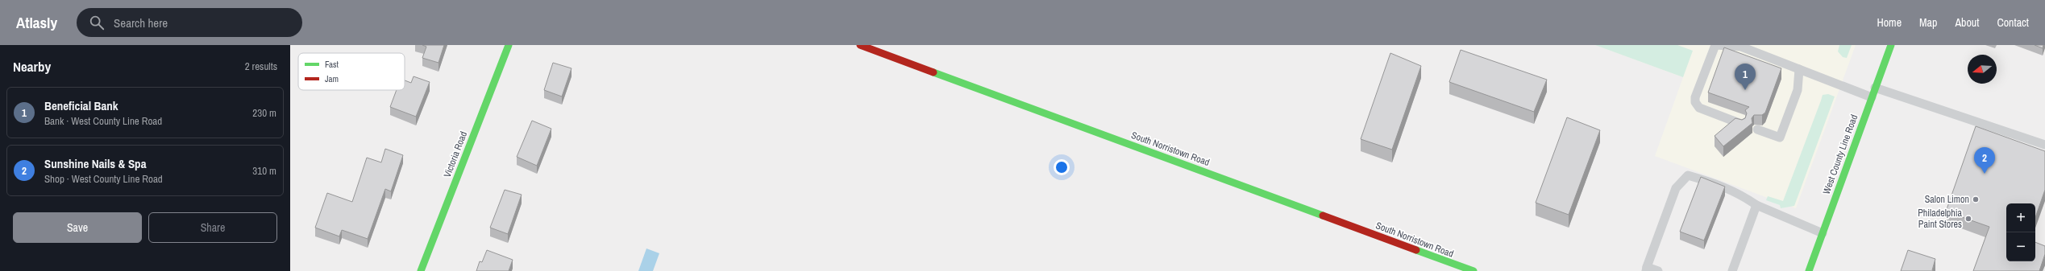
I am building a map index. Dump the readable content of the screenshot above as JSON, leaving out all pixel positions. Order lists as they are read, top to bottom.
{
  "streets": {
    "street": ["South Norristown Road", "Victoria Road", "West County Line Road"]
  },
  "places": ["Salon Limon", "Philadelphia Paint Stores"],
  "legend": ["Fast", "Jam"],
  "north": "left",
  "page": {
    "header": "Atlasly",
    "search": "Search here",
    "nav": [
      "Home",
      "Map",
      "About",
      "Contact"
    ],
    "heading": ["Nearby", "2 results"],
    "pins": ["1", "2"],
    "list": [
      {
        "mark": "1",
        "name": "Beneficial Bank",
        "note": "Bank · West County Line Road",
        "value": "230 m"
      },
      {
        "mark": "2",
        "name": "Sunshine Nails & Spa",
        "note": "Shop · West County Line Road",
        "value": "310 m"
      }
    ],
    "buttons": ["Save", "Share"],
    "map_buttons": ["+", "−"]
  }
}
